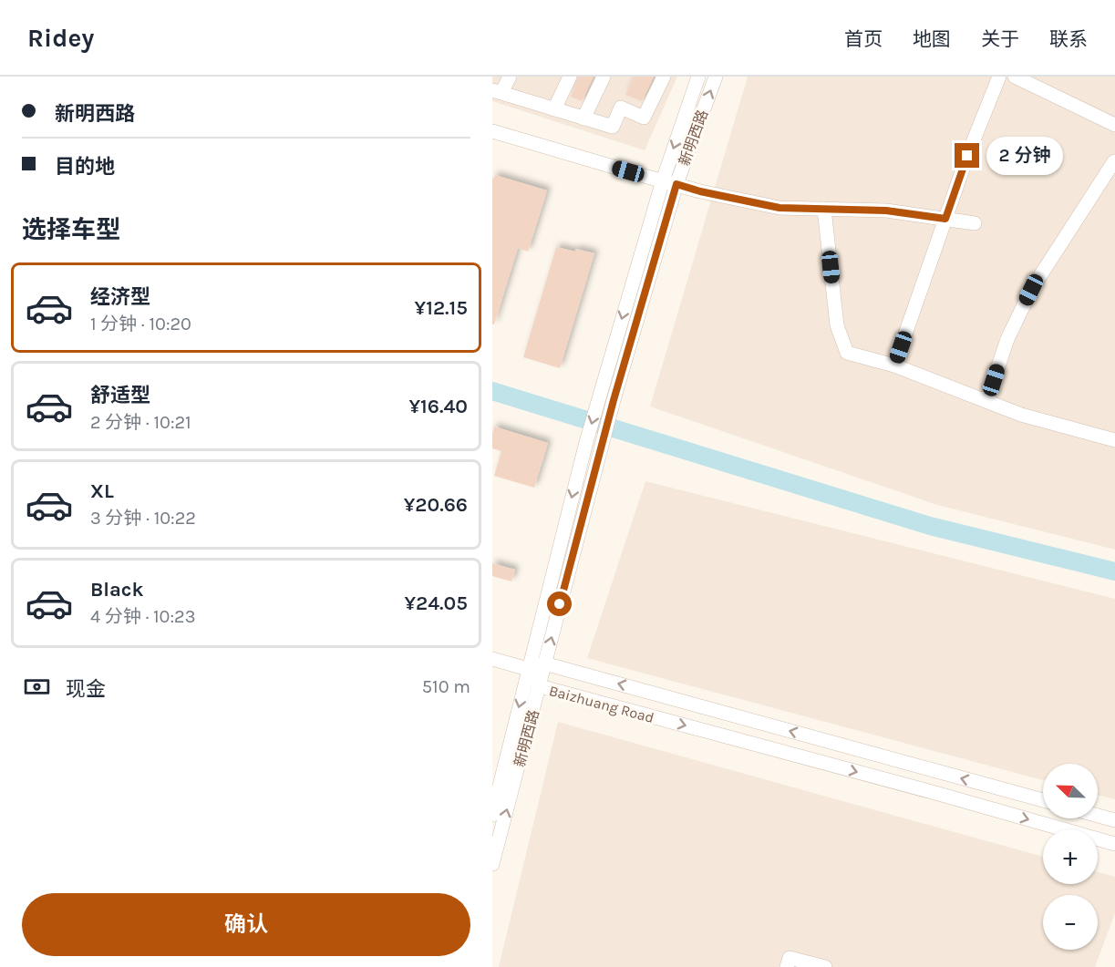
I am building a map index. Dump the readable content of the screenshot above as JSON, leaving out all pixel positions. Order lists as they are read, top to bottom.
{
  "streets": {
    "street": ["新明西路", "Baizhuang Road"]
  },
  "crossings": [
    ["新明西路", "Baizhuang Road"]
  ],
  "north": "top left",
  "page": {
    "header": "Ridey",
    "nav": [
      "首页",
      "地图",
      "关于",
      "联系"
    ],
    "banner": ["新明西路", "目的地"],
    "bubble": "2 分钟",
    "heading": "选择车型",
    "list": [
      {
        "name": "经济型",
        "note": "1 分钟 · 10:20",
        "value": "¥12.15"
      },
      {
        "name": "舒适型",
        "note": "2 分钟 · 10:21",
        "value": "¥16.40"
      },
      {
        "name": "XL",
        "note": "3 分钟 · 10:22",
        "value": "¥20.66"
      },
      {
        "name": "Black",
        "note": "4 分钟 · 10:23",
        "value": "¥24.05"
      }
    ],
    "pay": ["现金", "510 m"],
    "map_buttons": ["+", "−"],
    "buttons": "确认"
  }
}
